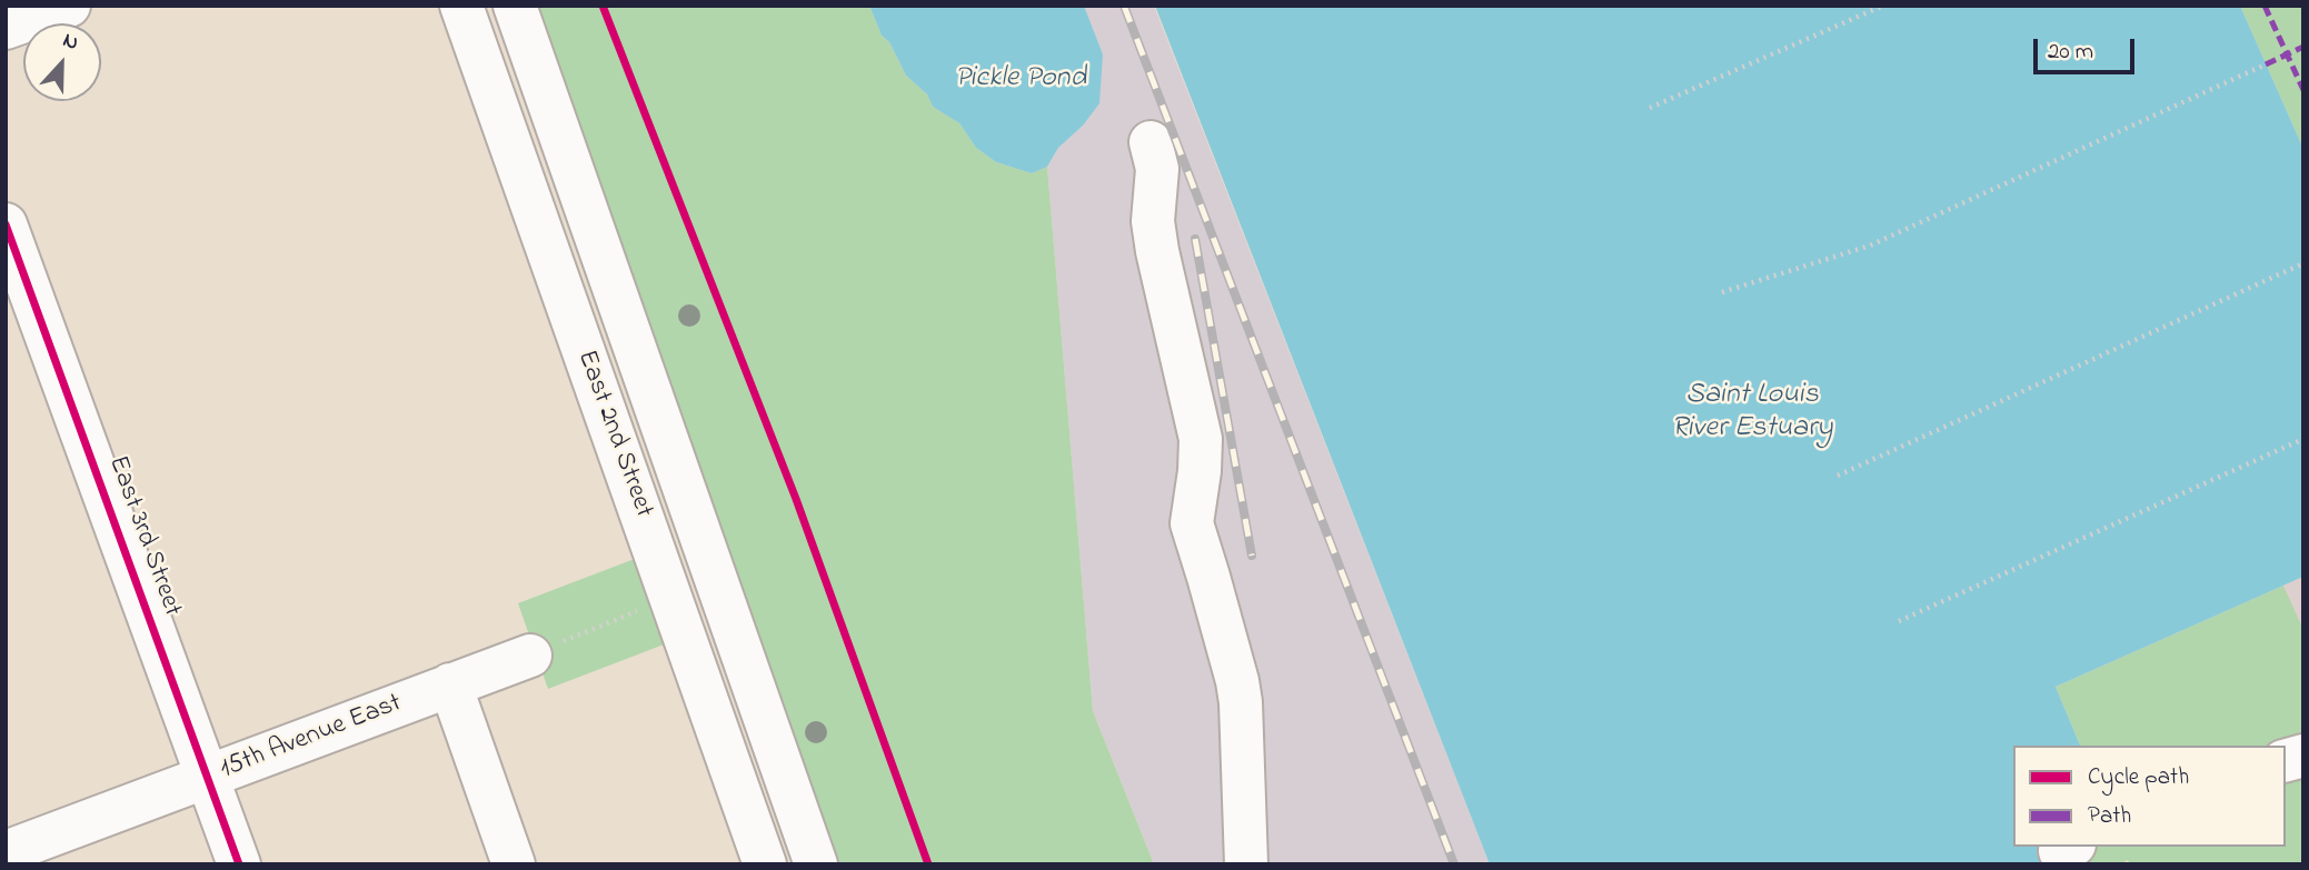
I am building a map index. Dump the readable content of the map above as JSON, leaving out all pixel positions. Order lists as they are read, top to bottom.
{
  "streets": {
    "main road": ["East 2nd Street", "East 3rd Street", "15th Avenue East"]
  },
  "crossings": [
    ["East 3rd Street", "15th Avenue East"]
  ],
  "water": ["Pickle Pond", "Saint Louis River Estuary"],
  "legend": ["Cycle path", "Path"],
  "scale_bar": "20 m",
  "north": "top"
}
